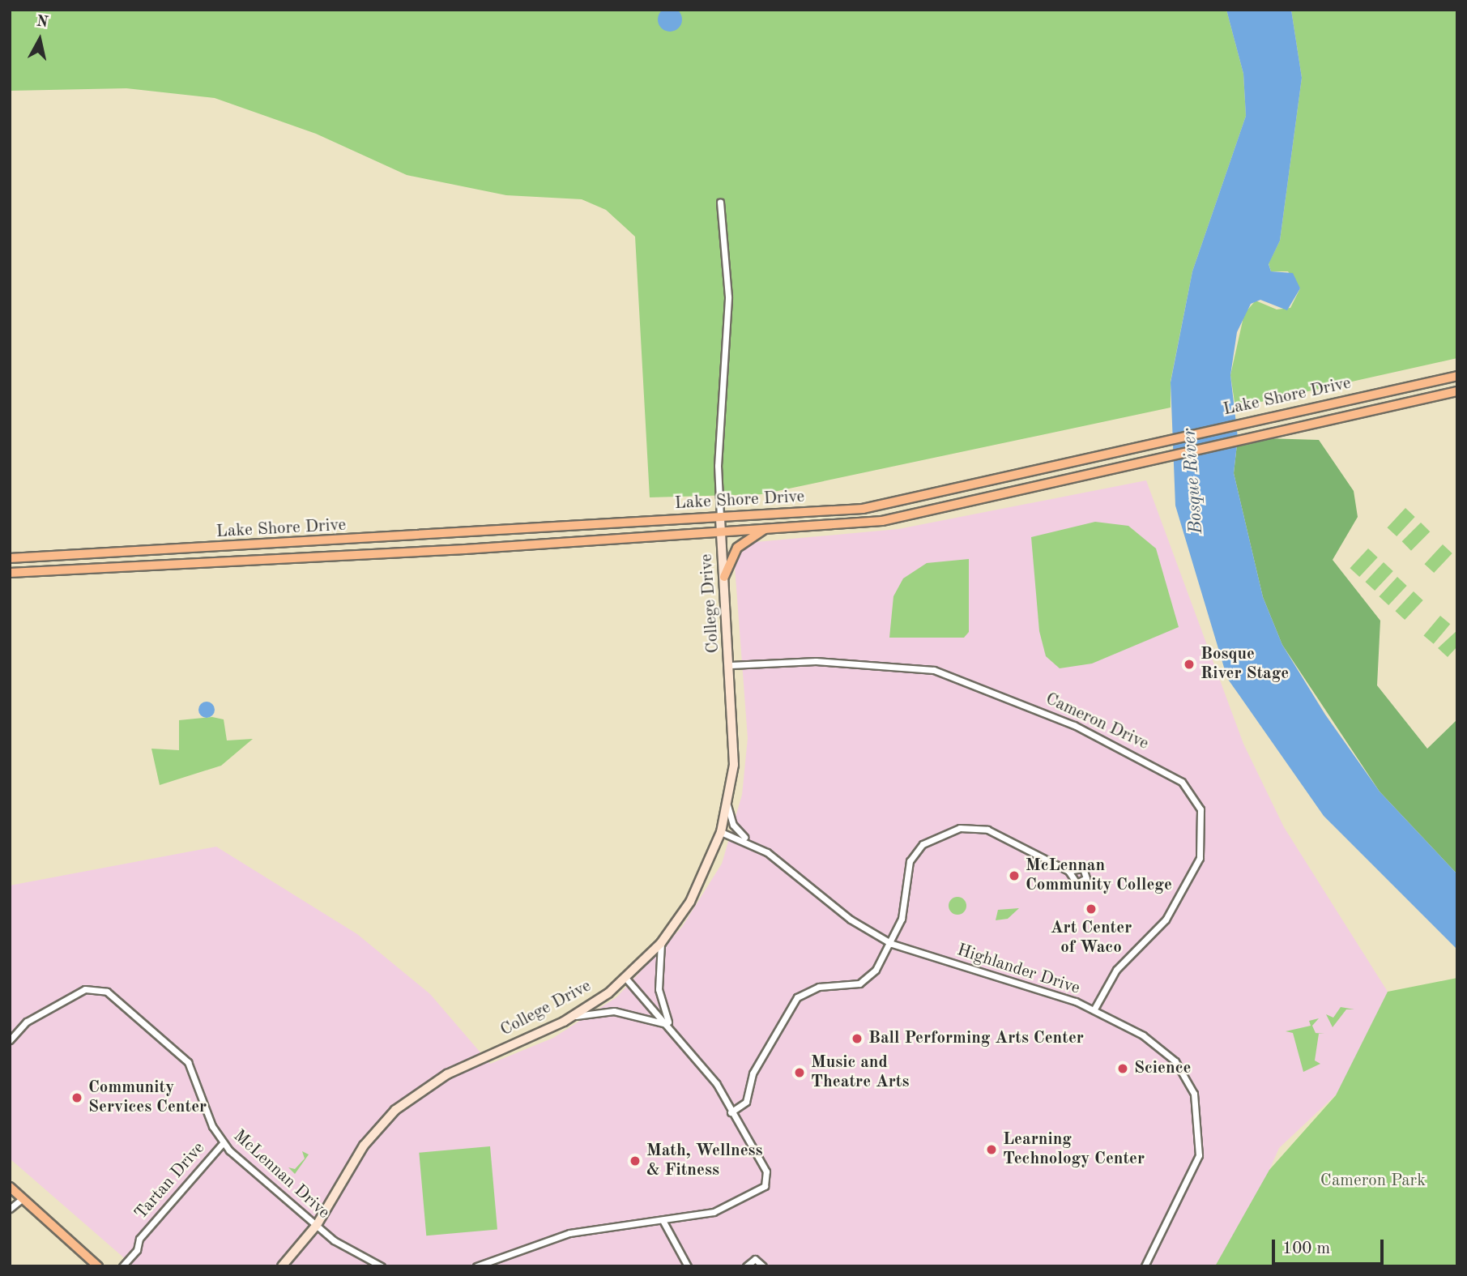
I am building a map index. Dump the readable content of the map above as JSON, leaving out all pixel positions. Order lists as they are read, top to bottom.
{
  "streets": {
    "main road": ["Lake Shore Drive"],
    "street": [
      "College Drive",
      "Cameron Drive",
      "Highlander Drive",
      "McLennan Drive",
      "Tartan Drive"
    ]
  },
  "crossings": [
    ["Lake Shore Drive", "College Drive"],
    ["College Drive", "Cameron Drive"],
    ["College Drive", "Highlander Drive"],
    ["College Drive", "McLennan Drive"],
    ["Cameron Drive", "Highlander Drive"],
    ["McLennan Drive", "Tartan Drive"]
  ],
  "water": ["Bosque River"],
  "parks": ["Cameron Park"],
  "places": [
    "Bosque River Stage",
    "McLennan Community College",
    "Art Center of Waco",
    "Ball Performing Arts Center",
    "Science",
    "Music and Theatre Arts",
    "Community Services Center",
    "Learning Technology Center",
    "Math, Wellness & Fitness"
  ],
  "scale_bar": "100 m",
  "north": "top"
}
